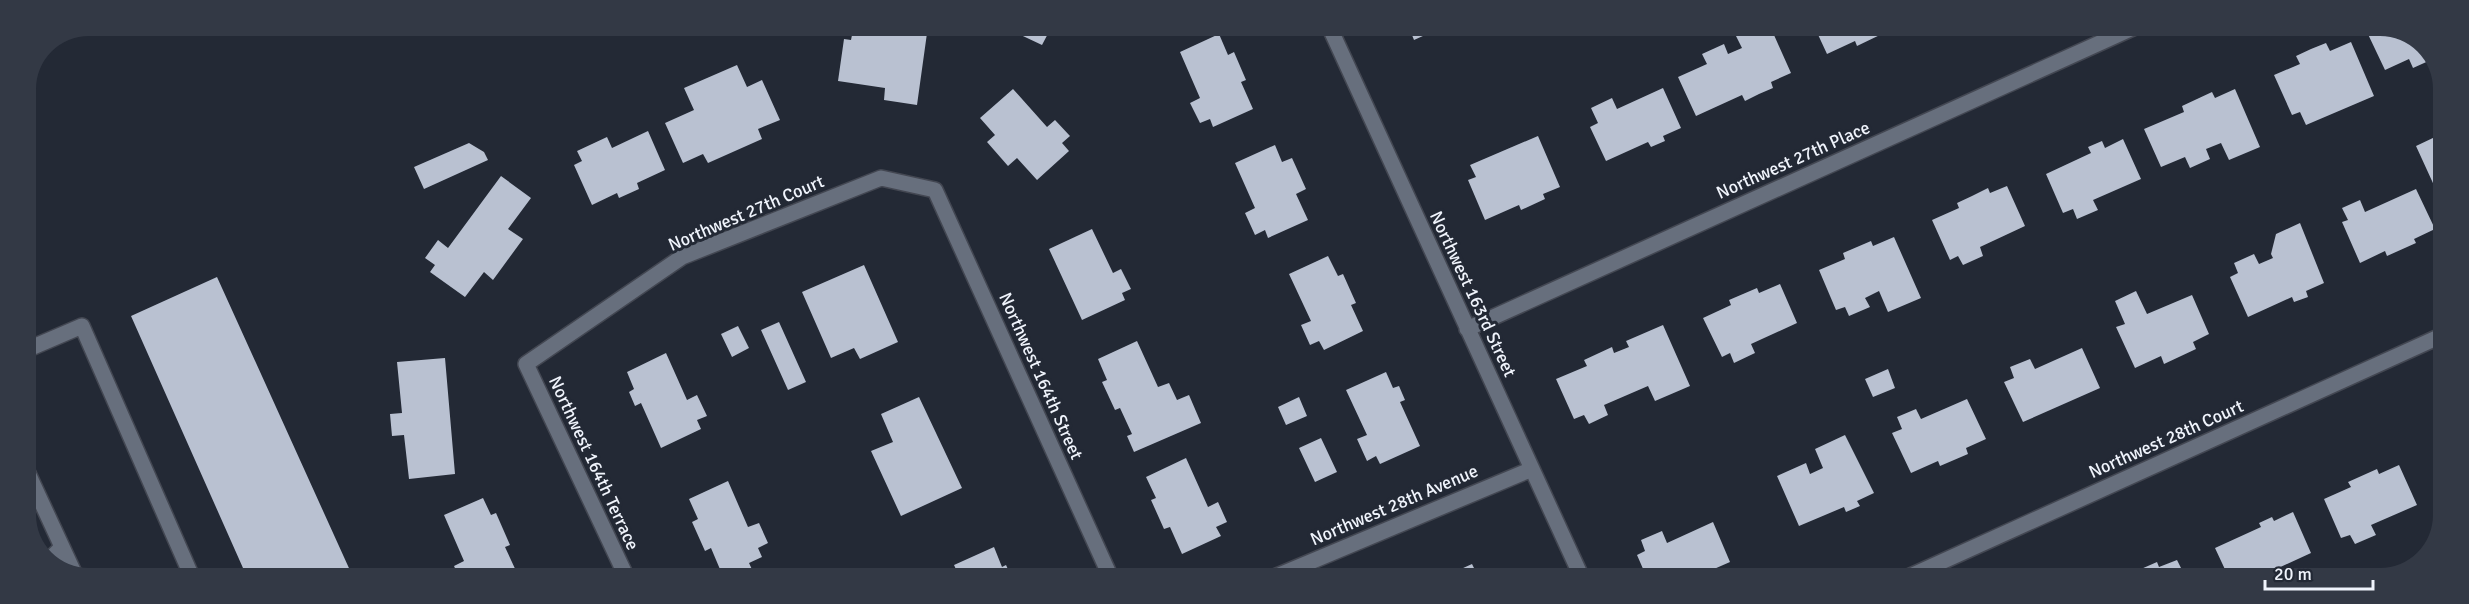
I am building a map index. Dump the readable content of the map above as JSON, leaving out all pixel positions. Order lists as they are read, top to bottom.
{
  "streets": {
    "street": [
      "Northwest 27th Place",
      "Northwest 27th Court",
      "Northwest 163rd Street",
      "Northwest 164th Street",
      "Northwest 28th Court",
      "Northwest 164th Terrace",
      "Northwest 28th Avenue"
    ]
  },
  "crossings": [
    ["Northwest 27th Place", "Northwest 163rd Street"],
    ["Northwest 27th Court", "Northwest 164th Street"],
    ["Northwest 27th Court", "Northwest 164th Terrace"],
    ["Northwest 163rd Street", "Northwest 28th Avenue"]
  ],
  "scale_bar": "20 m"
}
